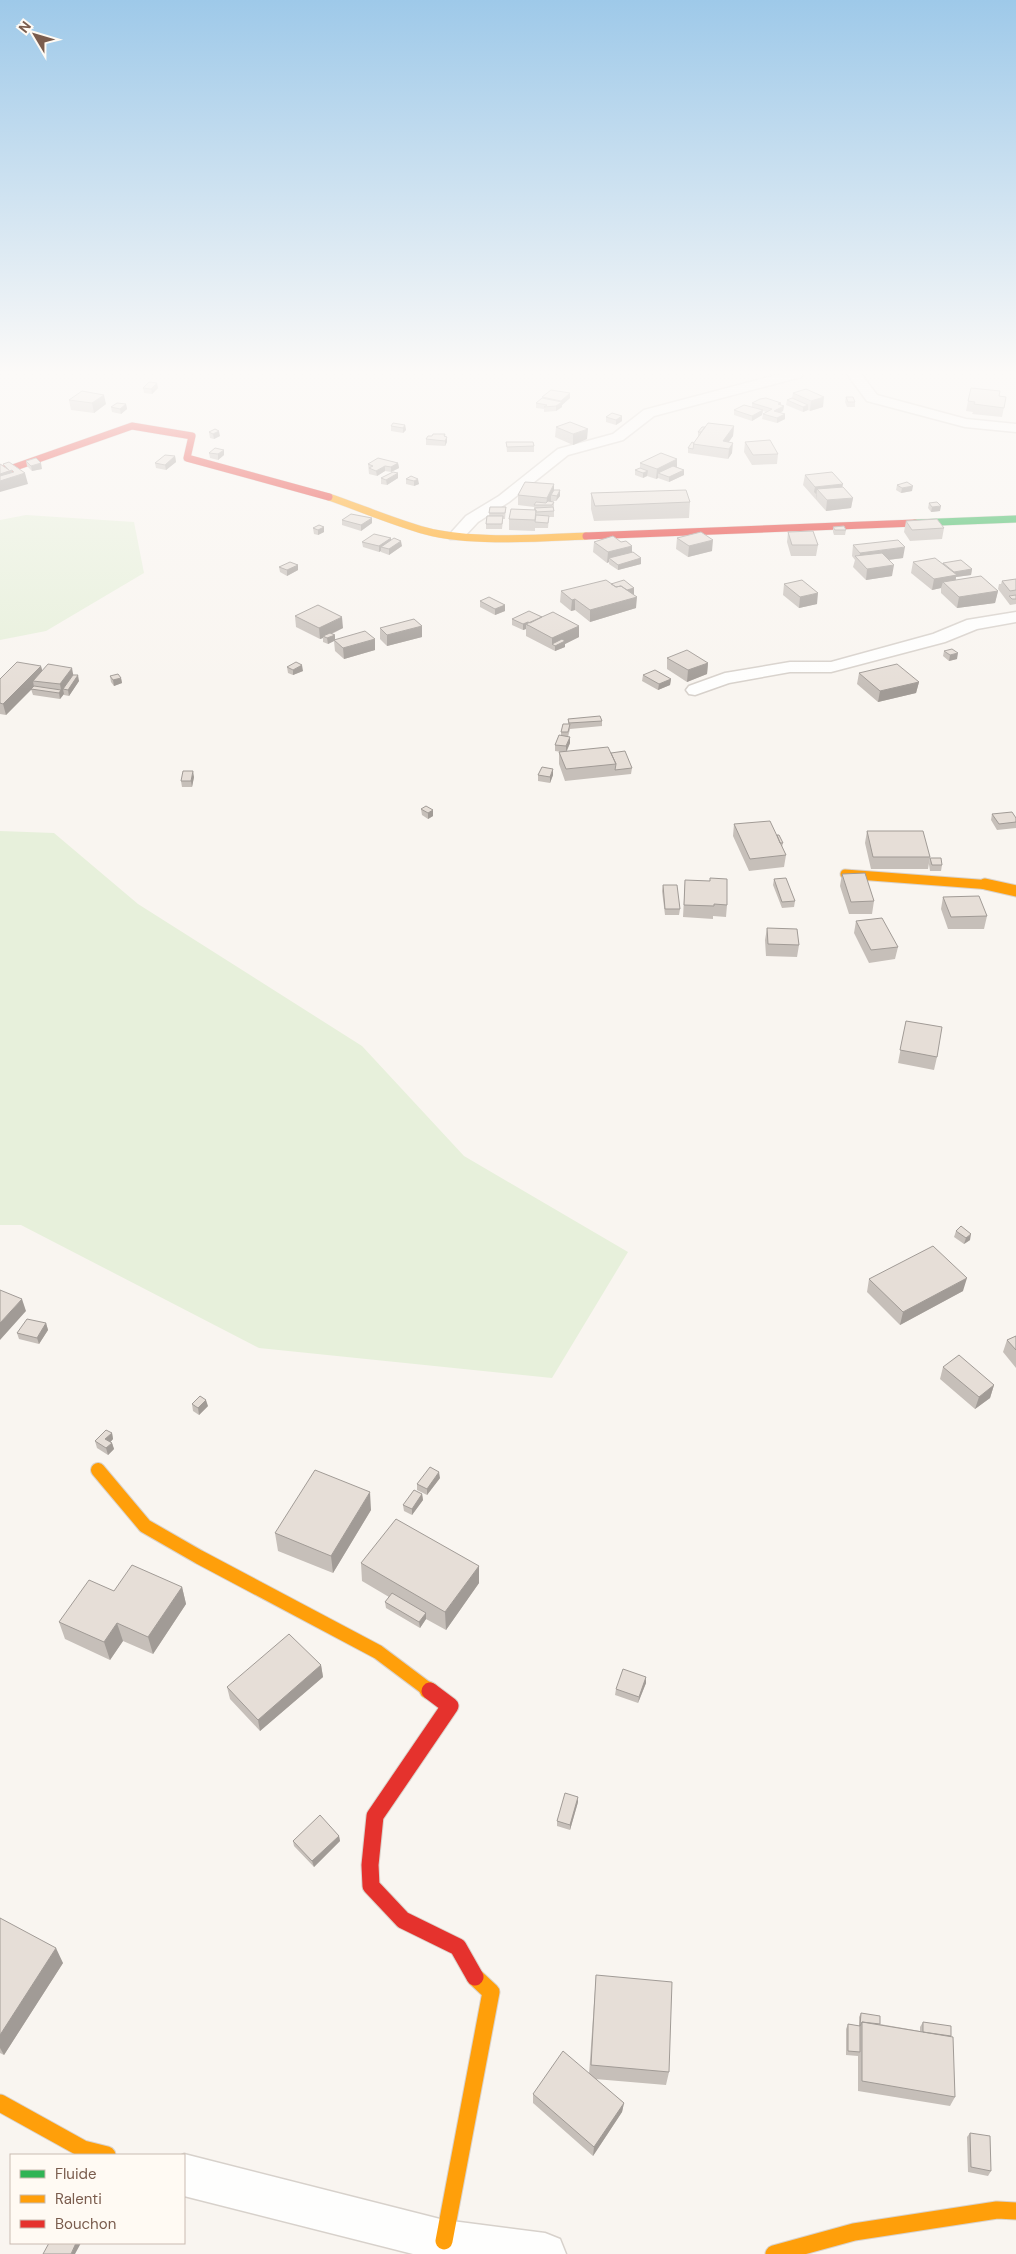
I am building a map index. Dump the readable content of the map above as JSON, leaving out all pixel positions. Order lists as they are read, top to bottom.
{
  "legend": ["Fluide", "Ralenti", "Bouchon"],
  "north": "top left"
}
